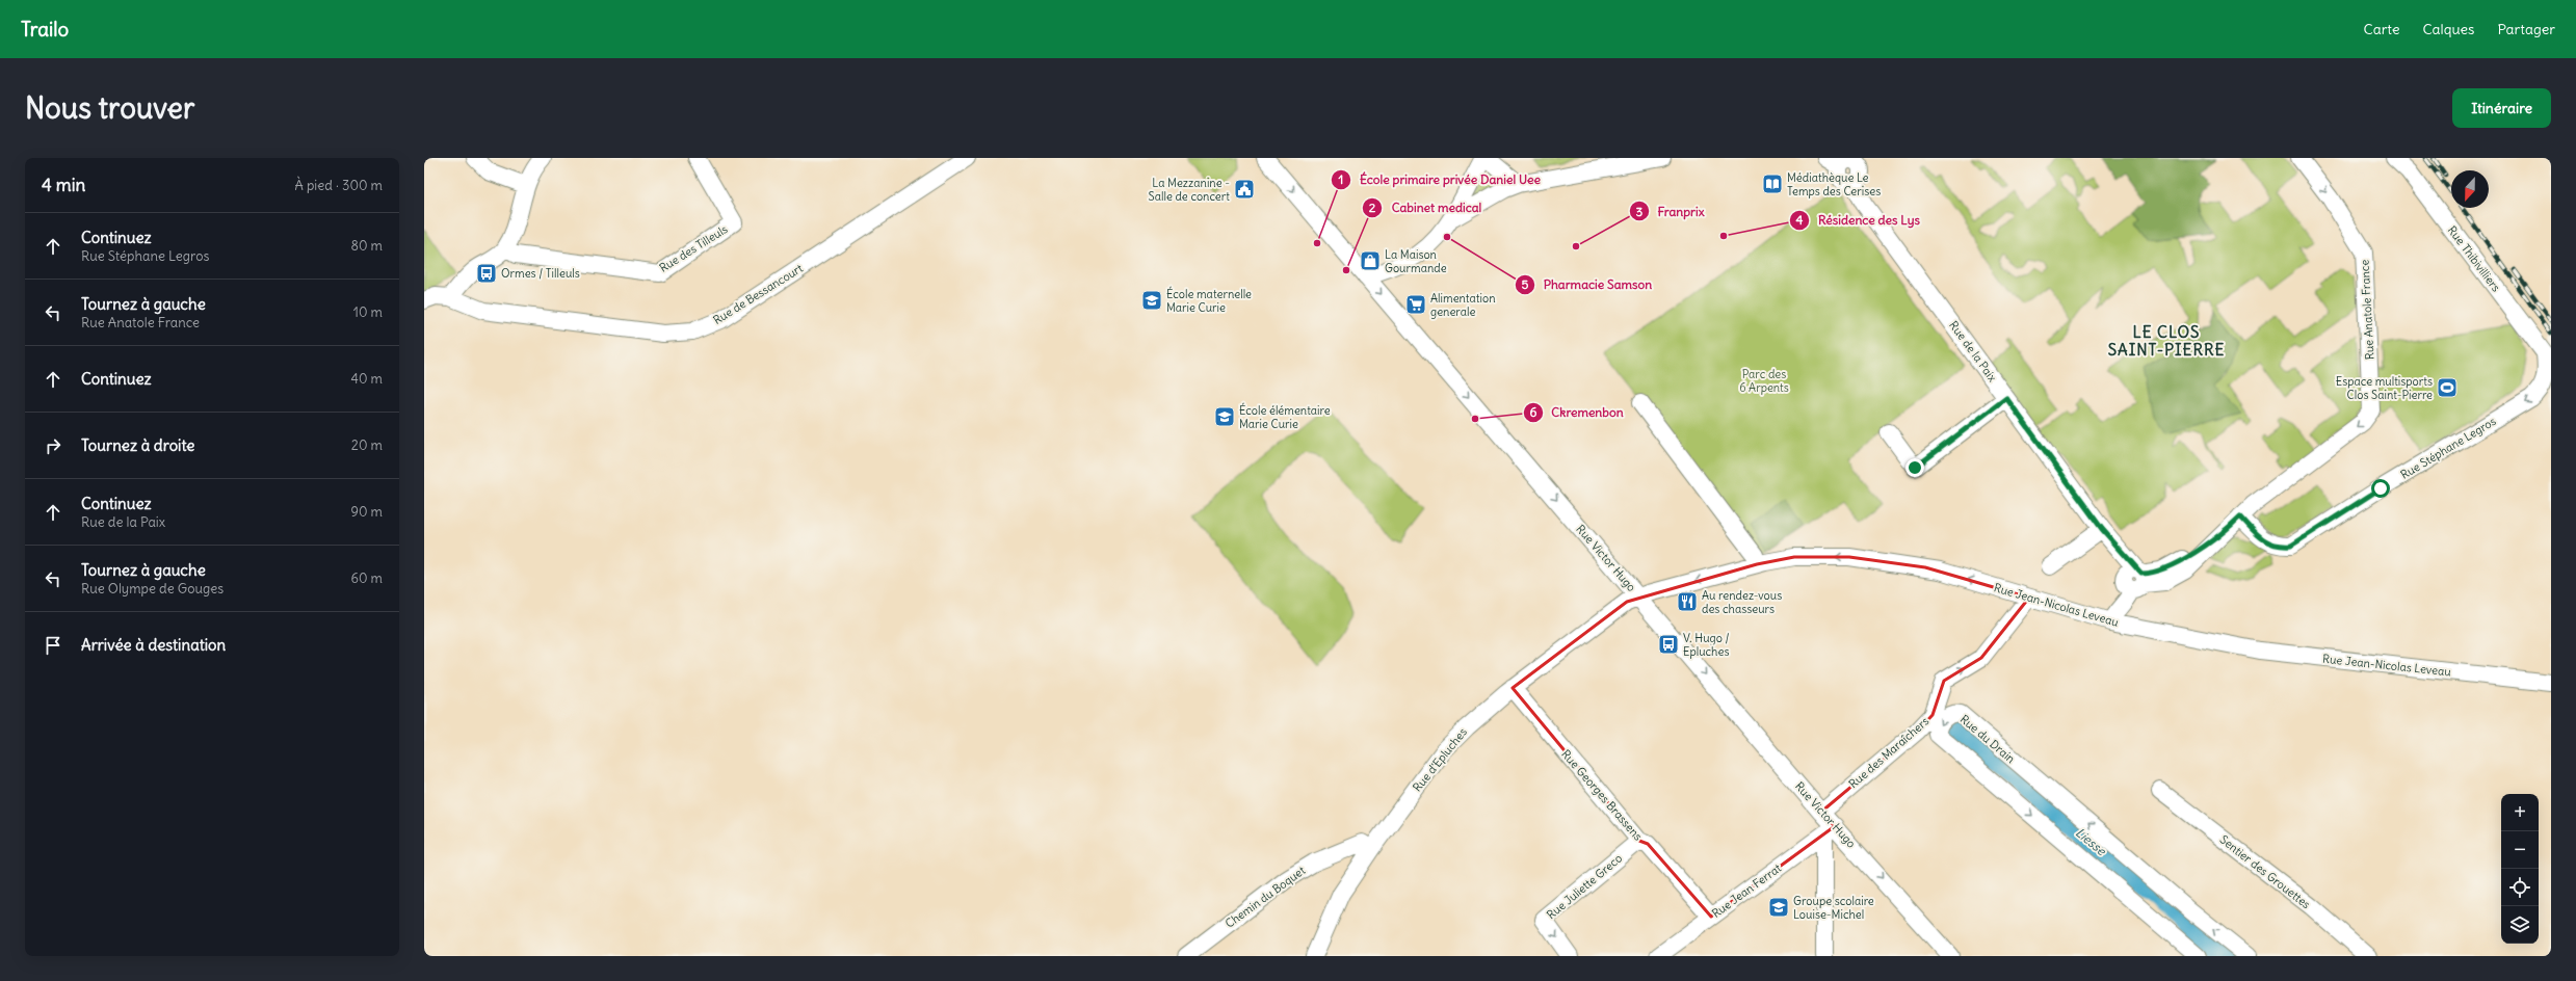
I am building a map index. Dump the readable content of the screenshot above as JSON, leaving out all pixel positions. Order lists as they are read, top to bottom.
{
  "streets": {
    "street": [
      "Rue des Tilleuls",
      "Rue Thibivilliers",
      "Rue de Bessancourt",
      "Rue Anatole France",
      "Rue de la Paix",
      "Rue Stéphane Legros",
      "Rue Victor Hugo",
      "Rue Jean-Nicolas Leveau",
      "Rue du Drain",
      "Rue des Maraîchers",
      "Rue d'Epluches",
      "Rue Georges Brassens",
      "Sentier des Grouettes",
      "Rue Juliette Greco",
      "Rue Jean Ferrat",
      "Chemin du Boquet"
    ]
  },
  "crossings": [
    ["Rue Thibivilliers", "Rue Stéphane Legros"],
    ["Rue Anatole France", "Rue de la Paix"],
    ["Rue Anatole France", "Rue Stéphane Legros"],
    ["Rue Victor Hugo", "Rue Jean-Nicolas Leveau"],
    ["Rue Victor Hugo", "Rue des Maraîchers"],
    ["Rue Victor Hugo", "Rue d'Epluches"],
    ["Rue Victor Hugo", "Rue Jean Ferrat"],
    ["Rue Jean-Nicolas Leveau", "Rue des Maraîchers"],
    ["Rue Jean-Nicolas Leveau", "Rue d'Epluches"],
    ["Rue d'Epluches", "Rue Georges Brassens"],
    ["Rue d'Epluches", "Chemin du Boquet"],
    ["Rue Georges Brassens", "Rue Juliette Greco"],
    ["Rue Georges Brassens", "Rue Jean Ferrat"]
  ],
  "one_way": [
    "Rue Anatole France",
    "Rue Stéphane Legros",
    "Rue Victor Hugo",
    "Rue Jean-Nicolas Leveau",
    "Rue des Maraîchers"
  ],
  "districts": ["LE CLOS SAINT-PIERRE"],
  "water": ["Liesse"],
  "parks": ["Parc des 6 Arpents"],
  "places": {
    "library": ["Médiathèque Le Temps des Cerises"],
    "public building": ["La Mezzanine - Salle de concert"],
    "other": [
      "Résidence des Lys",
      "Pharmacie Samson",
      "École primaire privée Daniel Uee",
      "Franprix",
      "Cabinet medical",
      "Ckremenbon"
    ],
    "shop": ["La Maison Gourmande"],
    "bus stop": ["Ormes / Tilleuls", "V. Hugo / Epluches"],
    "school or university": ["École maternelle Marie Curie", "École élémentaire Marie Curie", "Groupe scolaire Louise-Michel"],
    "supermarket": ["Alimentation generale"],
    "sports": ["Espace multisports Clos Saint-Pierre"],
    "restaurant": ["Au rendez-vous des chasseurs"]
  },
  "north": "bottom",
  "page": {
    "header": "Trailo",
    "nav": ["Carte", "Calques", "Partager"],
    "buttons": "Itinéraire",
    "title": "Nous trouver",
    "heading": ["4 min", "À pied · 300 m"],
    "list": [
      ["Continuez", "Rue Stéphane Legros", "80 m"],
      ["Tournez à gauche", "Rue Anatole France", "10 m"],
      ["Continuez", "40 m"],
      ["Tournez à droite", "20 m"],
      ["Continuez", "Rue de la Paix", "90 m"],
      ["Tournez à gauche", "Rue Olympe de Gouges", "60 m"],
      "Arrivée à destination"
    ],
    "map_buttons": ["+", "−"]
  }
}
